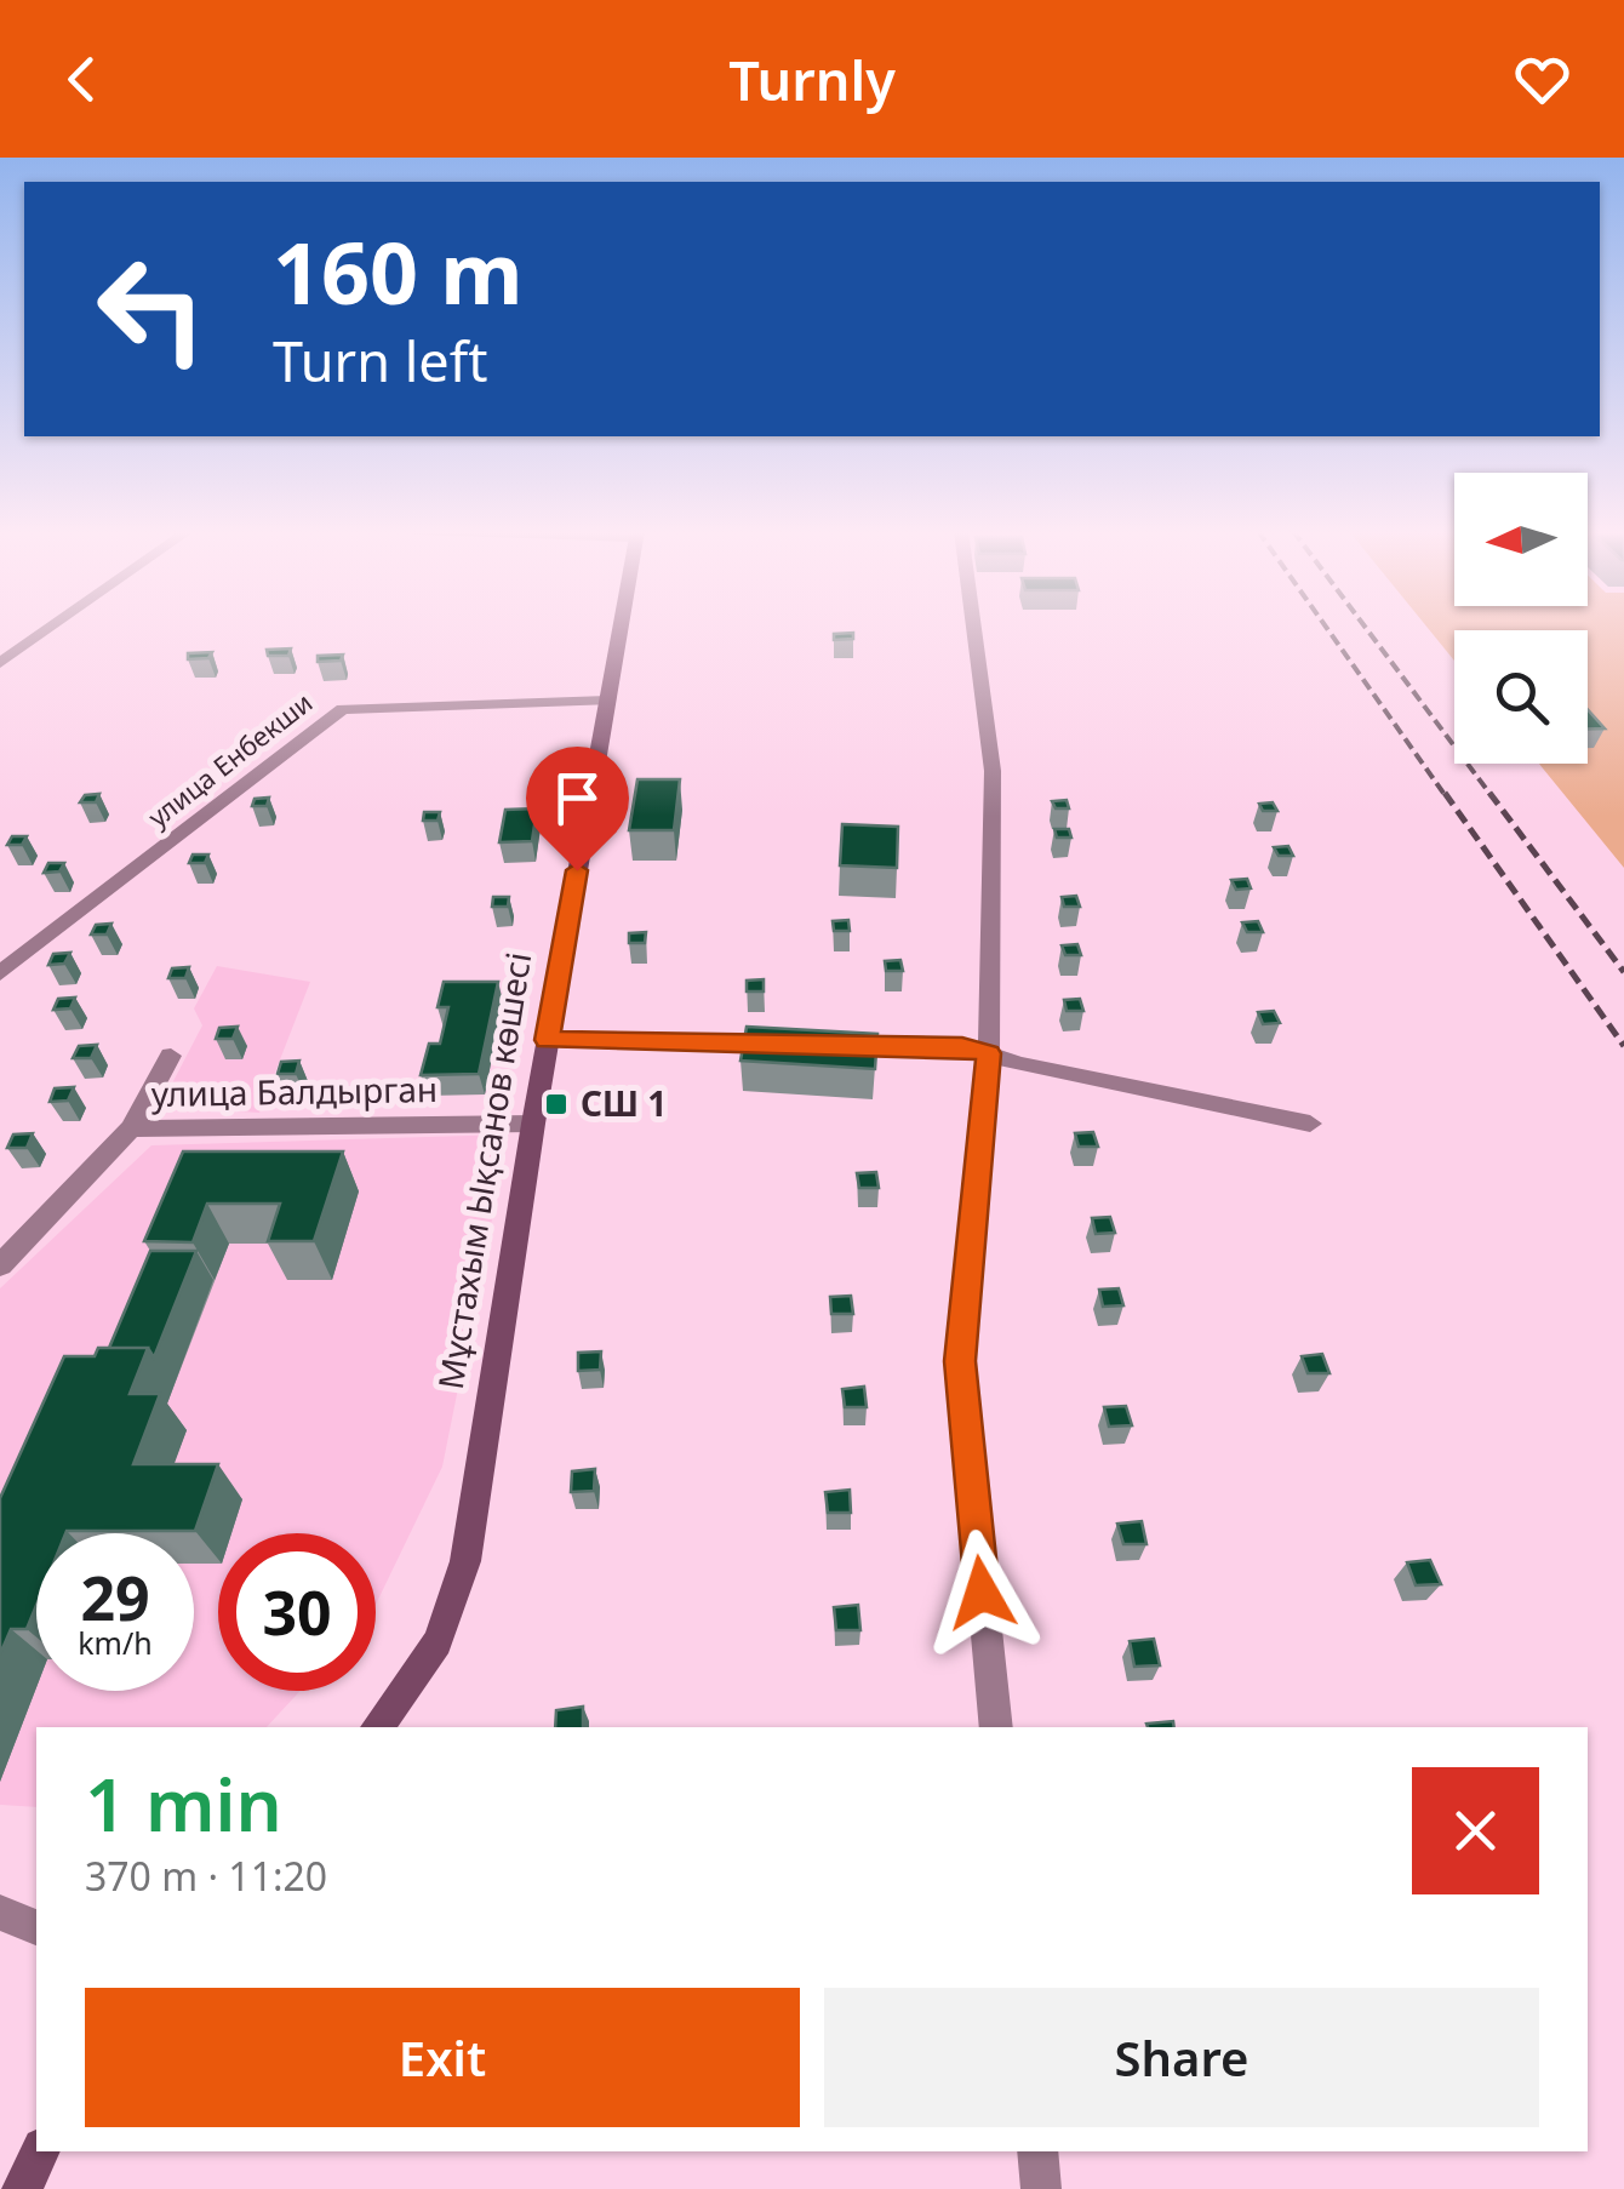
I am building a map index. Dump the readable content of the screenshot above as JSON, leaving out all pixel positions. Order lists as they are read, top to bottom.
{
  "streets": {
    "main road": ["Мұстахым Ықсанов көшесі"],
    "street": ["улица Енбекши", "улица Балдырган"]
  },
  "crossings": [
    ["улица Енбекши", "Мұстахым Ықсанов көшесі"],
    ["улица Балдырган", "Мұстахым Ықсанов көшесі"]
  ],
  "places": {
    "transit": ["СШ 1"]
  },
  "north": "left",
  "page": {
    "header": "Turnly",
    "turn": ["160 m", "Turn left"],
    "speed": "29 km/h",
    "limit": "30",
    "heading": ["1 min", "370 m · 11:20"],
    "buttons": ["Exit", "Share"]
  }
}
